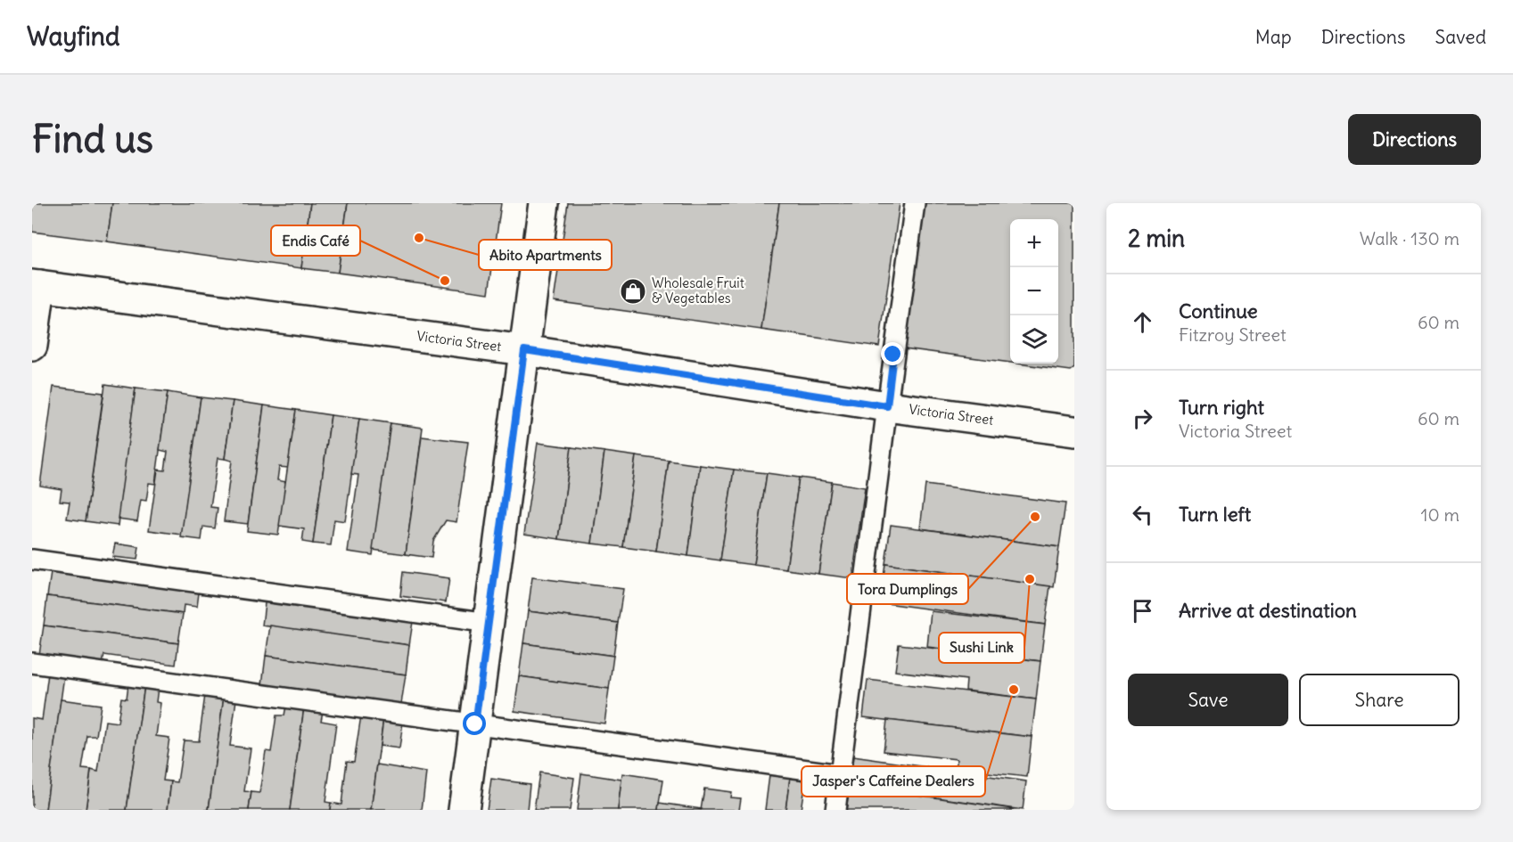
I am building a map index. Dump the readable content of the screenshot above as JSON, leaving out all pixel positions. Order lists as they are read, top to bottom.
{
  "streets": {
    "street": ["Victoria Street"]
  },
  "places": {
    "other": [
      "Abito Apartments",
      "Endis Café",
      "Tora Dumplings",
      "Sushi Link",
      "Jasper's Caffeine Dealers"
    ],
    "shop": ["Wholesale Fruit & Vegetables"]
  },
  "page": {
    "header": "Wayfind",
    "nav": ["Map", "Directions", "Saved"],
    "buttons": [
      "Directions",
      ["Save", "Share"]
    ],
    "title": "Find us",
    "heading": ["2 min", "Walk · 130 m"],
    "map_buttons": ["+", "−"],
    "list": [
      ["Continue", "Fitzroy Street", "60 m"],
      ["Turn right", "Victoria Street", "60 m"],
      ["Turn left", "10 m"],
      "Arrive at destination"
    ]
  }
}
